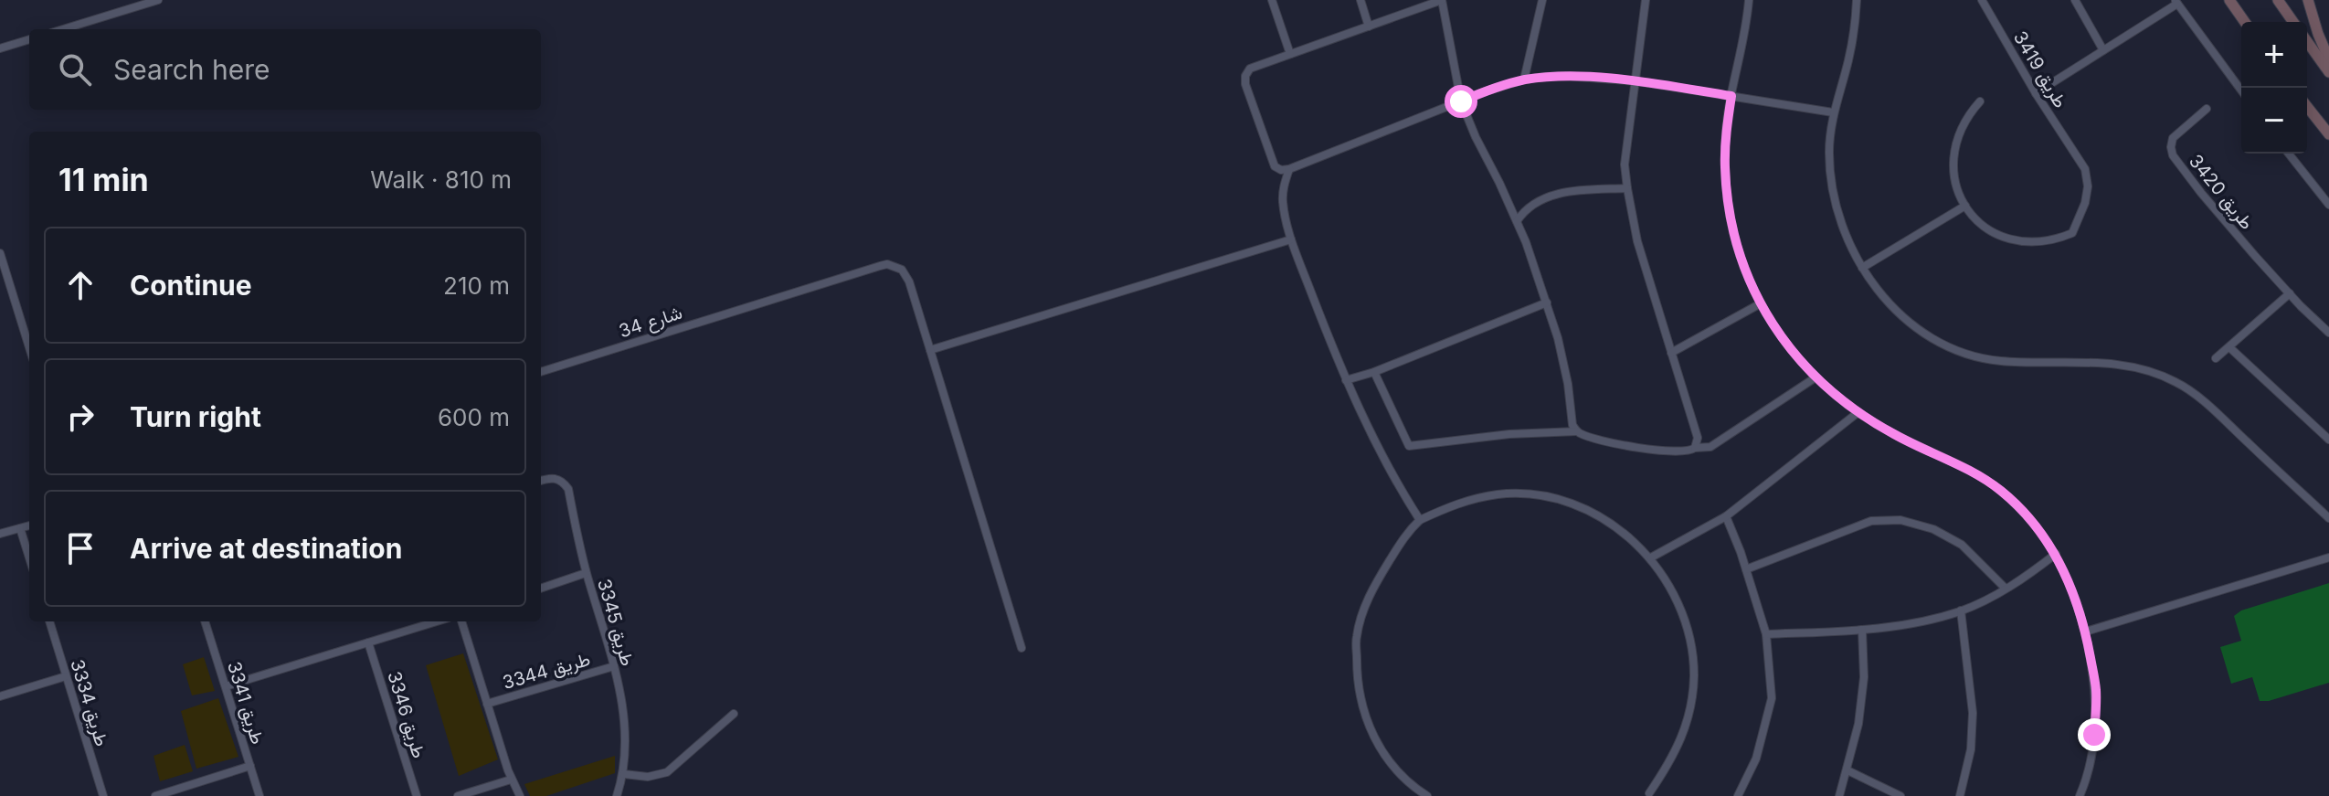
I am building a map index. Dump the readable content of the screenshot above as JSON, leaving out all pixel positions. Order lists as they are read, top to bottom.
{
  "streets": {
    "street": [
      "طريق 3419",
      "طريق 3420",
      "شارع 34",
      "طريق 3345",
      "طريق 3344",
      "طريق 3334",
      "طريق 3341",
      "طريق 3346"
    ]
  },
  "crossings": [
    ["طريق 3345", "طريق 3344"]
  ],
  "page": {
    "map_buttons": ["+", "−"],
    "search": "Search here",
    "heading": ["11 min", "Walk · 810 m"],
    "list": [
      ["Continue", "210 m"],
      ["Turn right", "600 m"],
      "Arrive at destination"
    ]
  }
}
